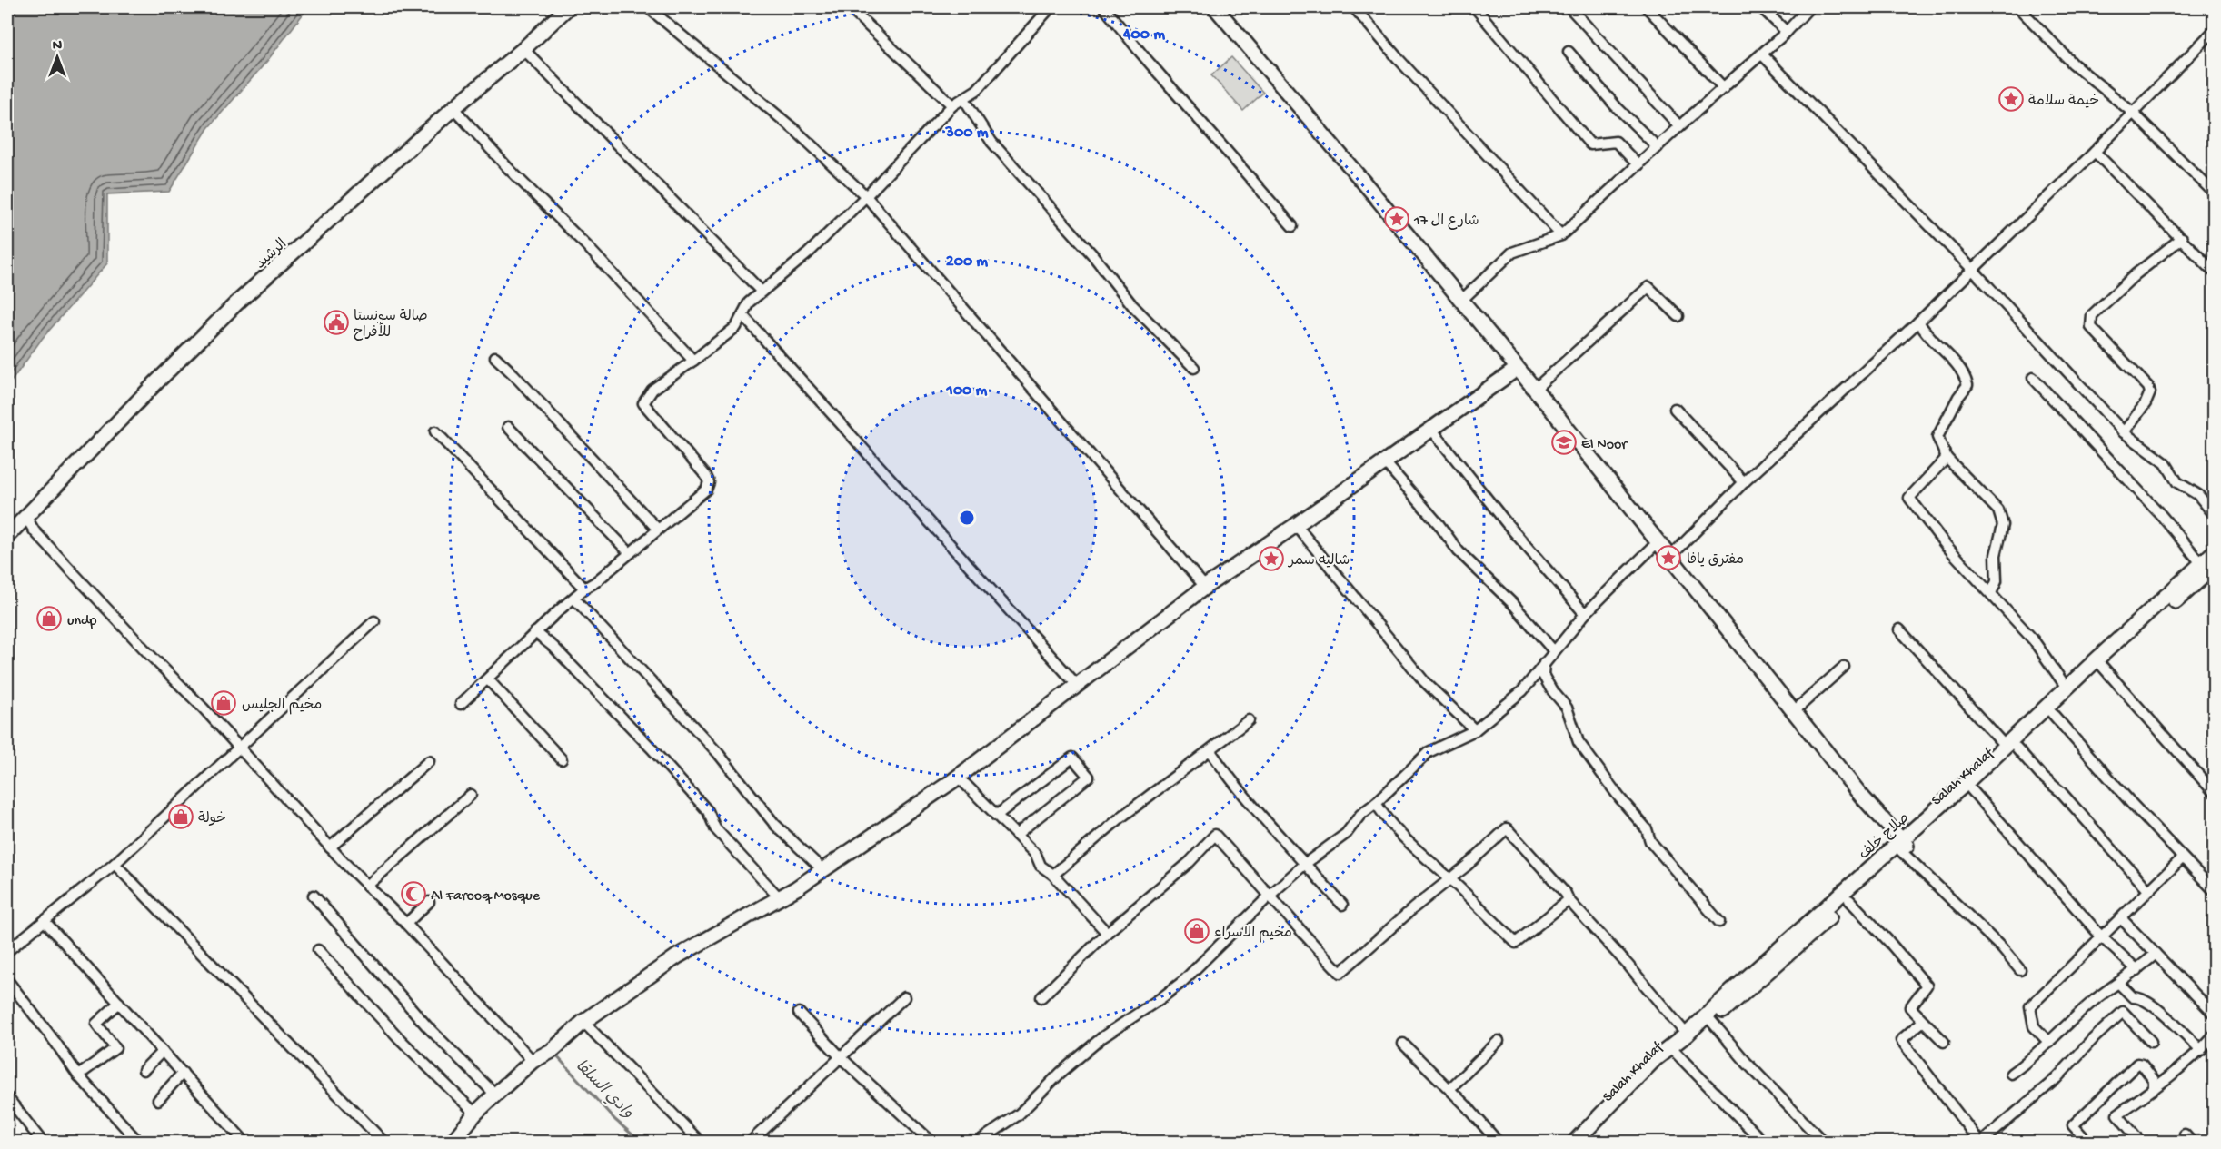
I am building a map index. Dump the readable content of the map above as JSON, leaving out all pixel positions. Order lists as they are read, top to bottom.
{
  "streets": {
    "main road": ["الرشيد", "Salah Khalaf", "صلاح خلف"]
  },
  "crossings": [
    ["Salah Khalaf", "صلاح خلف"]
  ],
  "water": ["وادي السلقا"],
  "places": {
    "place": [
      "خيمة سلامة",
      "شارع ال 17",
      "مفترق يافا",
      "شاليه سمر"
    ],
    "public building": ["صالة سونستا للأفراح"],
    "school or university": ["El Noor"],
    "shop": [
      "undp",
      "مخيم الجليس",
      "خولة",
      "مخيم الاسراء"
    ],
    "mosque": ["Al Farooq Mosque"]
  },
  "north": "top",
  "rings": [
    "400 m",
    "300 m",
    "200 m",
    "100 m"
  ]
}
